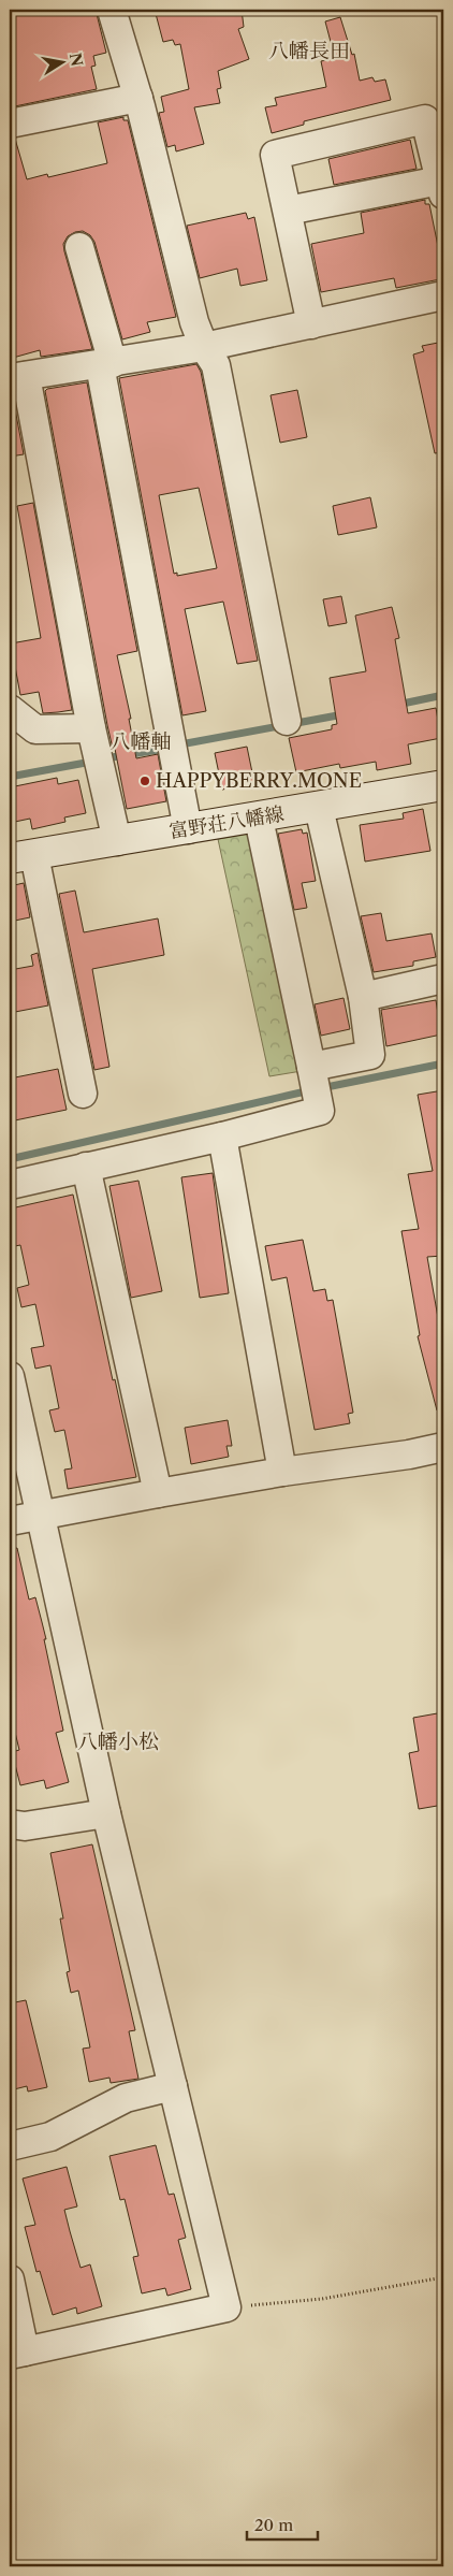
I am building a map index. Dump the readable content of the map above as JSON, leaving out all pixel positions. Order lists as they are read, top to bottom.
{
  "streets": {
    "main road": ["富野荘八幡線"]
  },
  "districts": ["八幡長田", "八幡軸", "八幡小松"],
  "places": ["HAPPYBERRY.MONE"],
  "scale_bar": "20 m",
  "north": "right"
}
